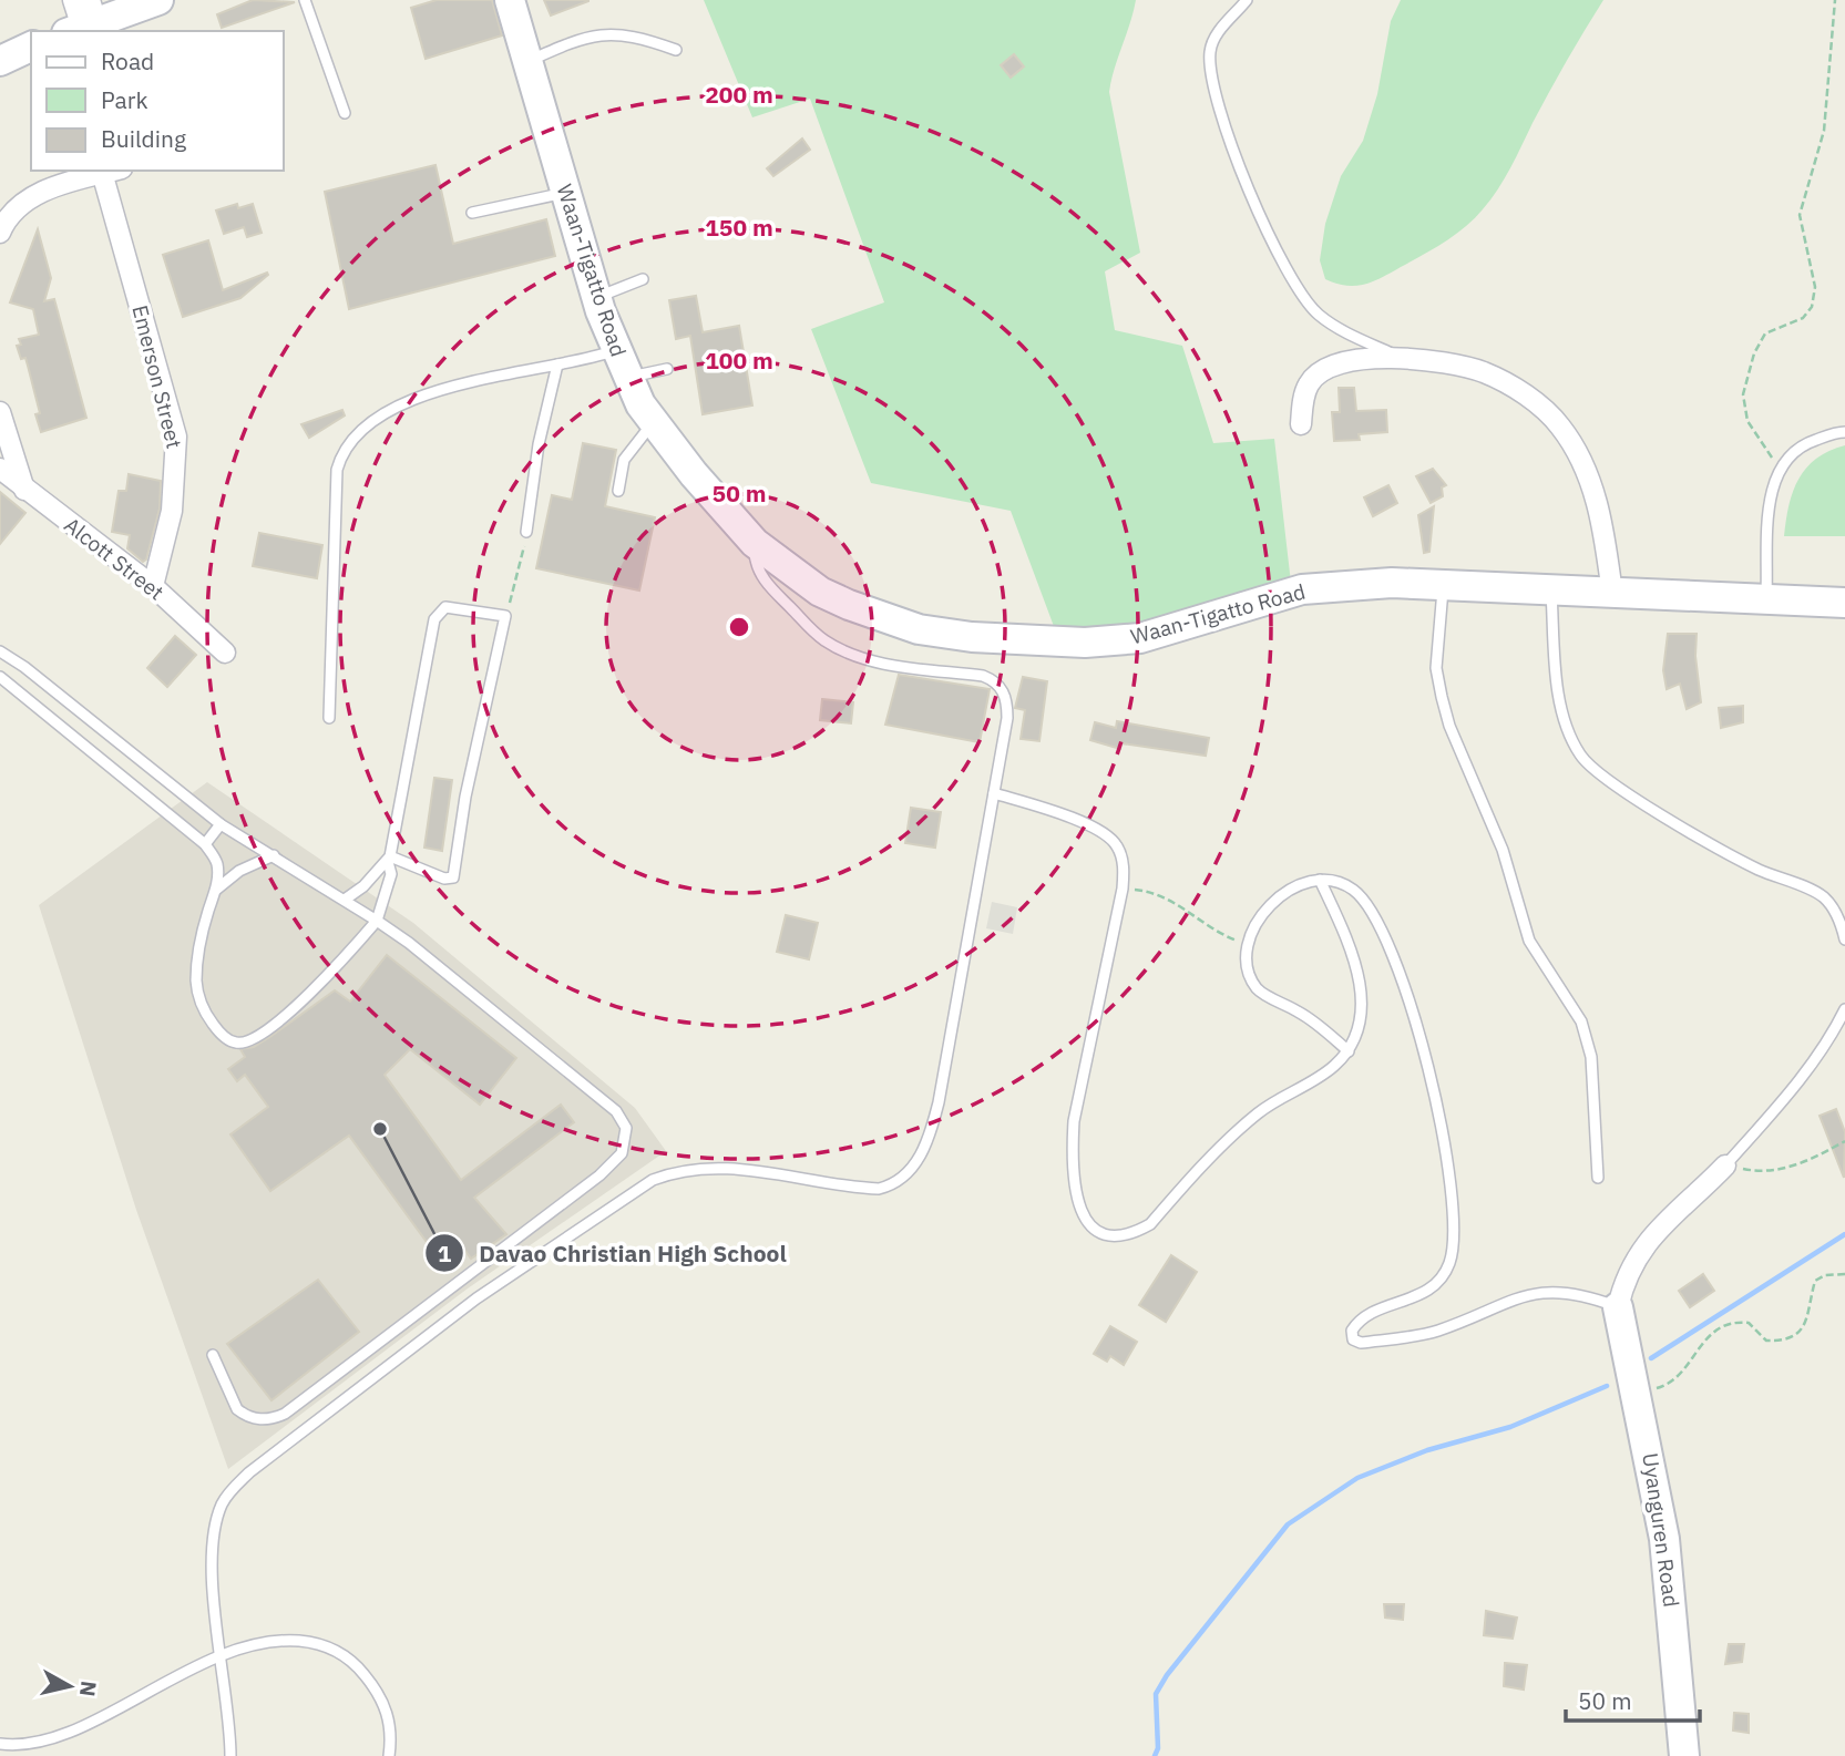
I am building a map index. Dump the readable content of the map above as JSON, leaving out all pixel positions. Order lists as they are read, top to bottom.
{
  "streets": {
    "street": [
      "Waan-Tigatto Road",
      "Emerson Street",
      "Alcott Street",
      "Uyanguren Road"
    ]
  },
  "crossings": [
    ["Emerson Street", "Alcott Street"]
  ],
  "places": ["Davao Christian High School"],
  "legend": ["Road", "Park", "Building"],
  "scale_bar": "50 m",
  "north": "right",
  "rings": [
    "200 m",
    "150 m",
    "100 m",
    "50 m"
  ]
}
